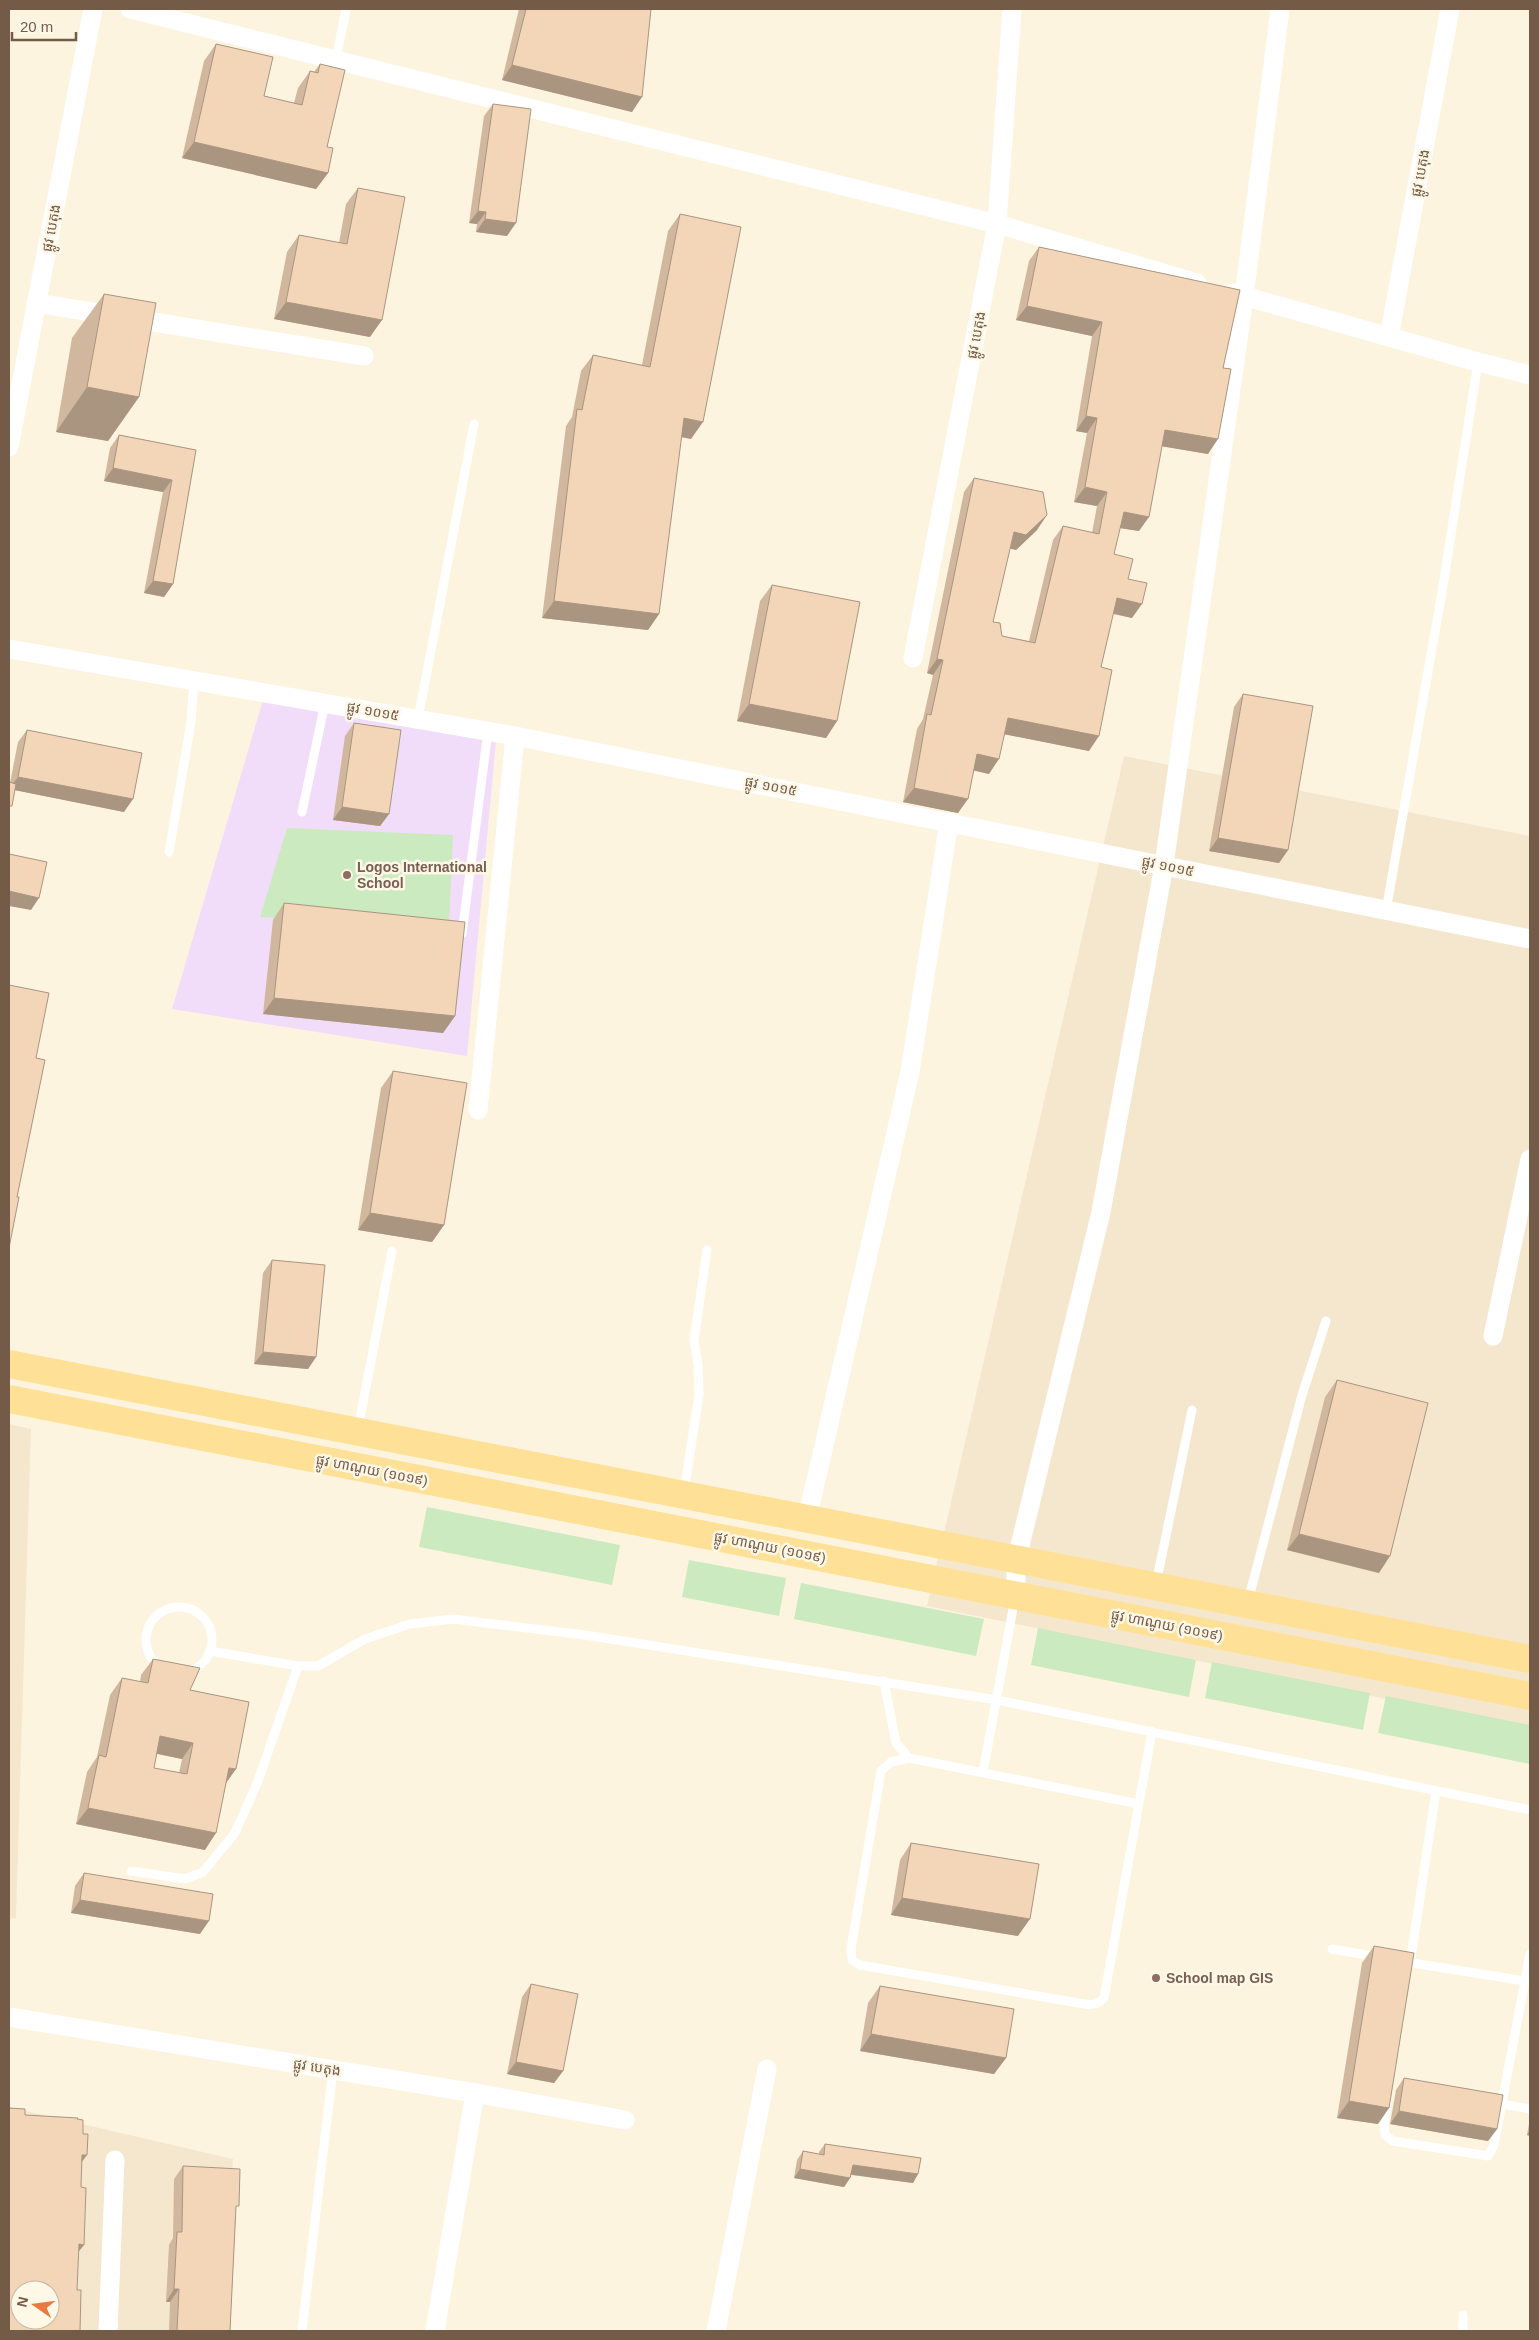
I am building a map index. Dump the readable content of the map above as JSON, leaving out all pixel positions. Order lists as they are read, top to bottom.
{
  "streets": {
    "main road": ["ផ្លូវ ហាណូយ (១០១៩)"],
    "street": ["ផ្លូវ បេតុង", "ផ្លូវ ១០១៥"]
  },
  "places": ["Logos International School", "School map GIS"],
  "scale_bar": "20 m",
  "north": "left"
}
